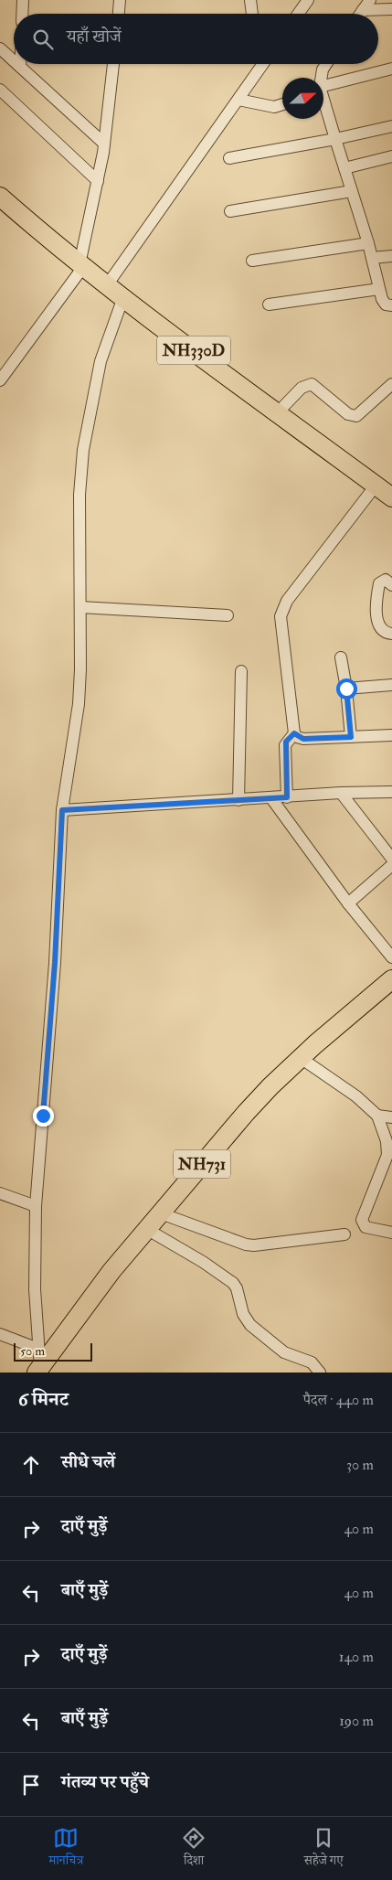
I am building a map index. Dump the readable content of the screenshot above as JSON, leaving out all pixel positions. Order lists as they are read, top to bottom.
{
  "streets": {
    "highway": ["NH330D", "NH731"]
  },
  "scale_bar": "50 m",
  "north": "right",
  "page": {
    "search": "यहाँ खोजें",
    "scale": "50 m",
    "heading": ["6 मिनट", "पैदल · 440 m"],
    "list": [
      ["सीधे चलें", "30 m"],
      ["दाएँ मुड़ें", "40 m"],
      ["बाएँ मुड़ें", "40 m"],
      ["दाएँ मुड़ें", "140 m"],
      ["बाएँ मुड़ें", "190 m"],
      "गंतव्य पर पहुँचे"
    ],
    "nav": ["मानचित्र", "दिशा", "सहेजे गए"]
  }
}
